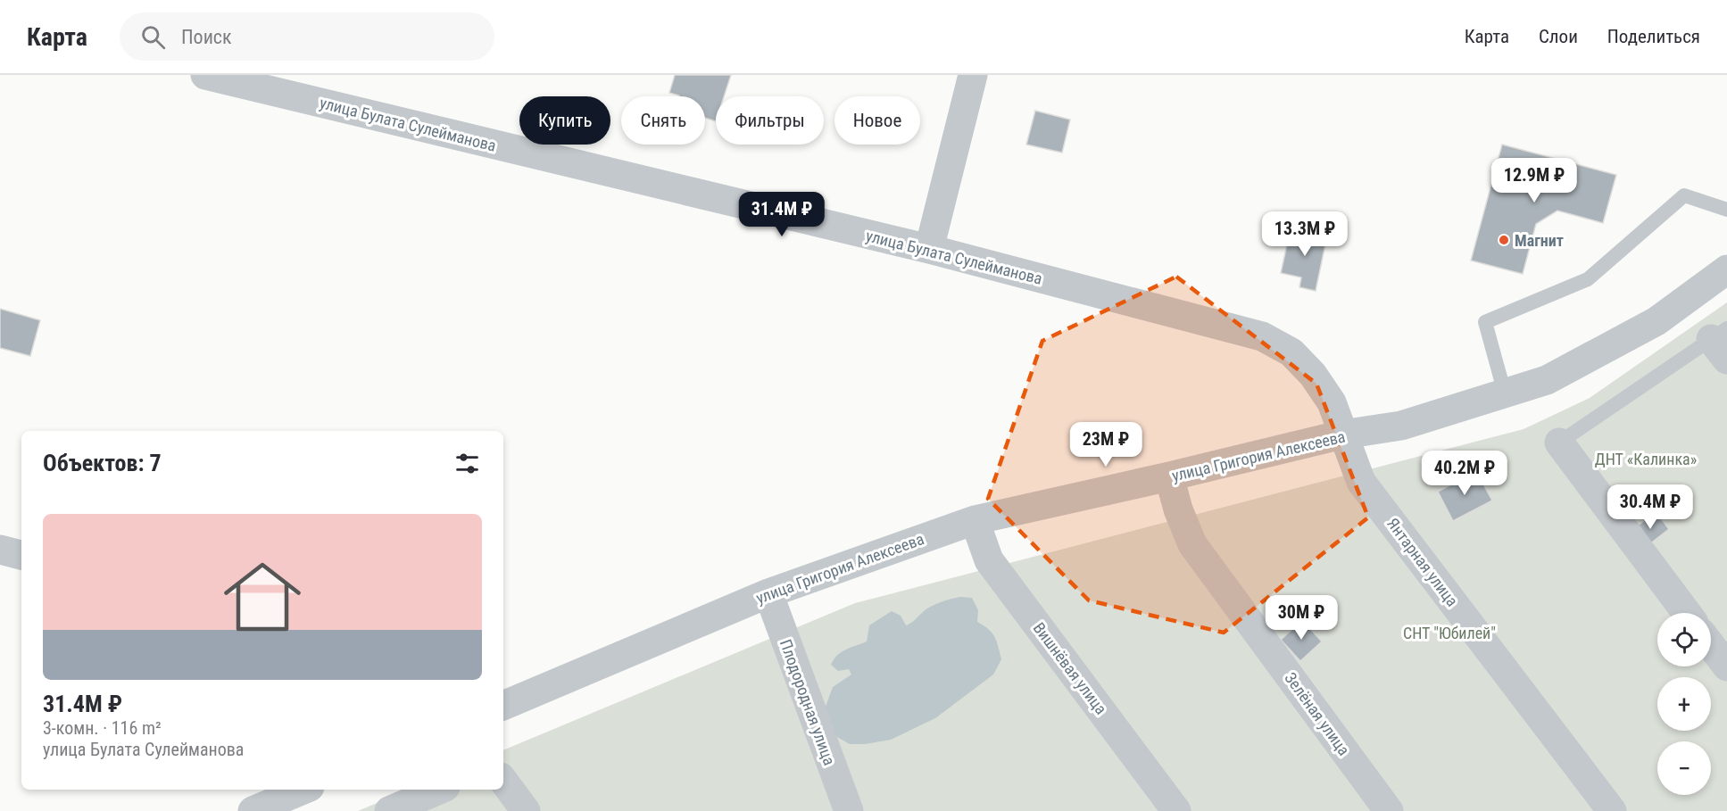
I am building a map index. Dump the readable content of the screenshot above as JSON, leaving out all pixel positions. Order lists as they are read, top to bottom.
{
  "streets": {
    "street": [
      "улица Булата Сулейманова",
      "улица Григория Алексеева",
      "Янтарная улица",
      "Вишнёвая улица",
      "Плодородная улица",
      "Зелёная улица"
    ]
  },
  "crossings": [
    ["улица Булата Сулейманова", "улица Григория Алексеева"],
    ["улица Булата Сулейманова", "Янтарная улица"],
    ["улица Григория Алексеева", "Янтарная улица"],
    ["улица Григория Алексеева", "Вишнёвая улица"],
    ["улица Григория Алексеева", "Плодородная улица"],
    ["улица Григория Алексеева", "Зелёная улица"]
  ],
  "parks": ["ДНТ «Калинка»", "СНТ \"Юбилей\""],
  "places": ["Магнит"],
  "page": {
    "header": "Карта",
    "search": "Поиск",
    "nav": ["Карта", "Слои", "Поделиться"],
    "chip": [
      "Купить",
      "Снять",
      "Фильтры",
      "Новое"
    ],
    "price": [
      "12.9M ₽",
      "31.4M ₽",
      "13.3M ₽",
      "23M ₽",
      "40.2M ₽",
      "30.4M ₽",
      "30M ₽"
    ],
    "heading": "Объектов: 7",
    "list": [
      {
        "name": "31.4M ₽",
        "note": "3-комн. · 116 m² · улица Булата Сулейманова"
      }
    ],
    "map_buttons": ["+", "−"]
  }
}
